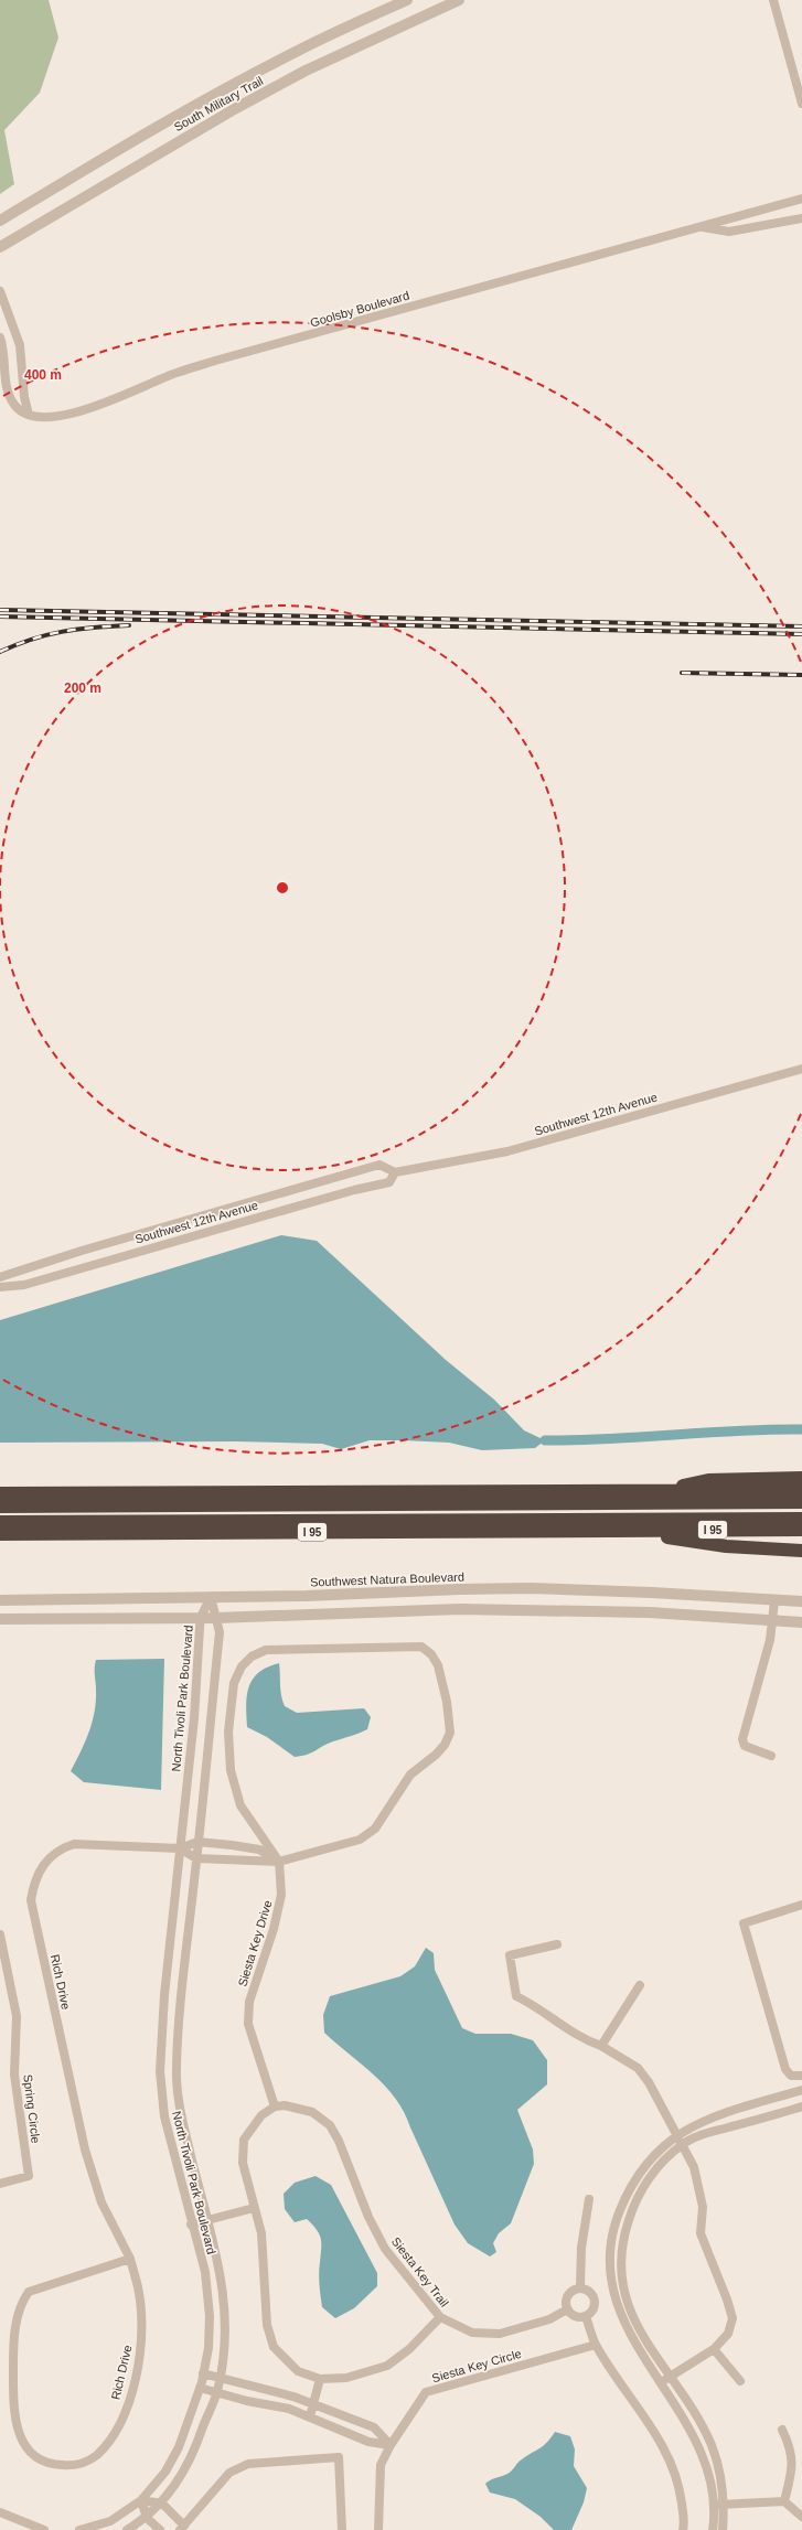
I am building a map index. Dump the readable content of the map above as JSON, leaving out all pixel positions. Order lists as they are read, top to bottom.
{
  "streets": {
    "highway": ["I 95"],
    "street": [
      "South Military Trail",
      "Goolsby Boulevard",
      "Southwest 12th Avenue",
      "Southwest Natura Boulevard",
      "North Tivoli Park Boulevard",
      "Siesta Key Drive",
      "Rich Drive",
      "Spring Circle",
      "Siesta Key Trail",
      "Siesta Key Circle"
    ]
  },
  "crossings": [
    ["Southwest Natura Boulevard", "North Tivoli Park Boulevard"],
    ["North Tivoli Park Boulevard", "Rich Drive"],
    ["Siesta Key Drive", "Siesta Key Trail"]
  ],
  "rings": ["400 m", "200 m"]
}
